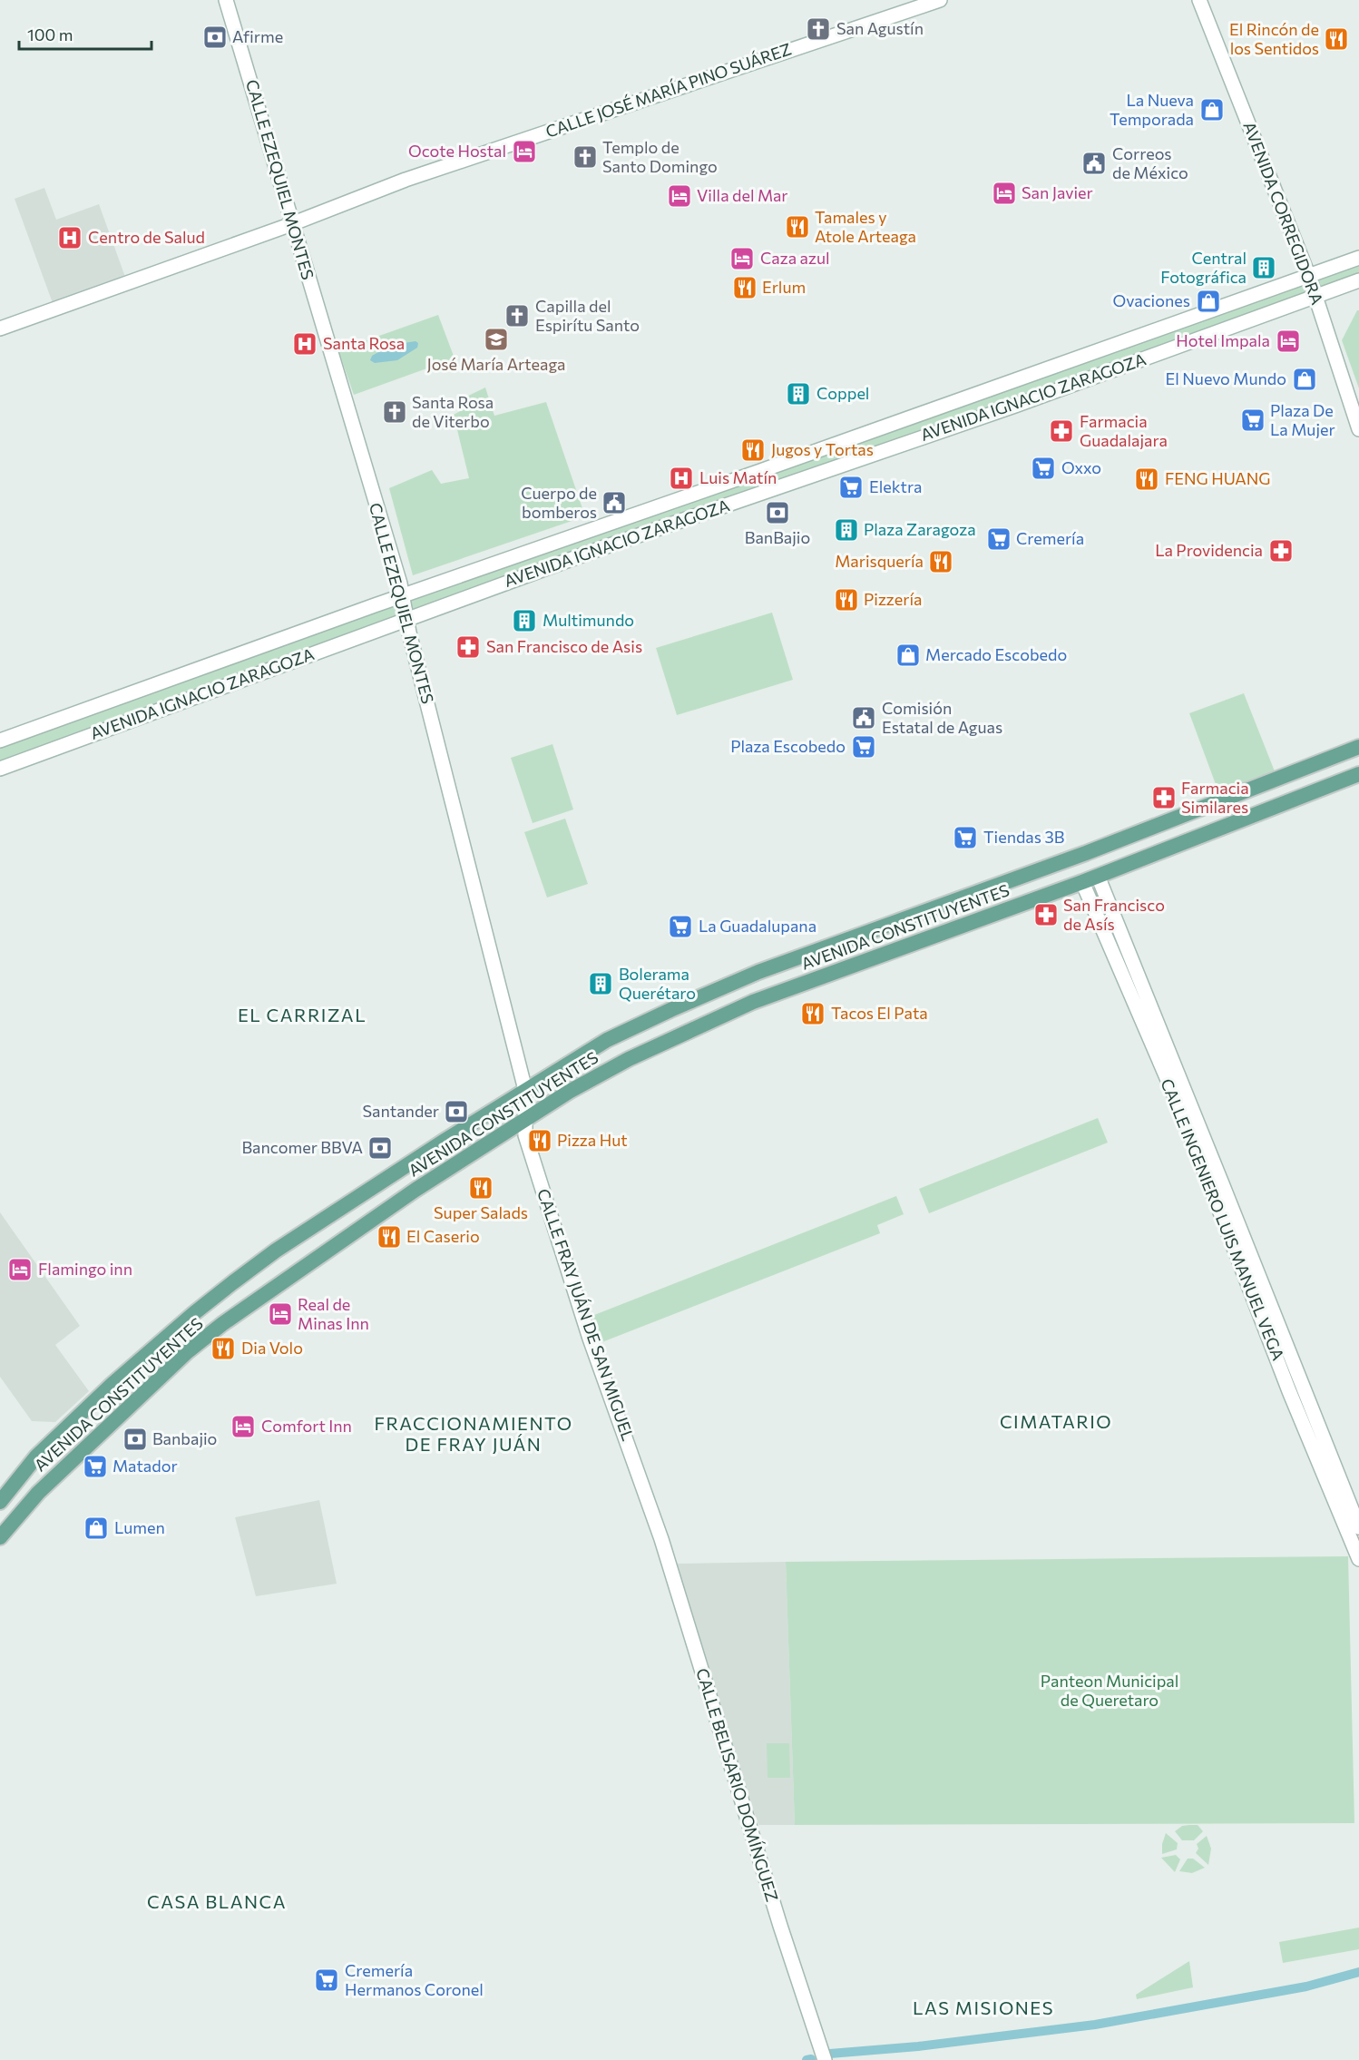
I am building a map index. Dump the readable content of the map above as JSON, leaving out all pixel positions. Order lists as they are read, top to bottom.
{
  "streets": {
    "main road": [
      "CALLE JOSÉ MARÍA PINO SUÁREZ",
      "CALLE EZEQUIEL MONTES",
      "AVENIDA CORREGIDORA",
      "AVENIDA IGNACIO ZARAGOZA",
      "AVENIDA CONSTITUYENTES",
      "CALLE INGENIERO LUIS MANUEL VEGA",
      "CALLE FRAY JUÁN DE SAN MIGUEL",
      "CALLE BELISARIO DOMÍNGUEZ"
    ]
  },
  "crossings": [
    ["CALLE JOSÉ MARÍA PINO SUÁREZ", "CALLE EZEQUIEL MONTES"],
    ["CALLE EZEQUIEL MONTES", "AVENIDA IGNACIO ZARAGOZA"],
    ["CALLE EZEQUIEL MONTES", "AVENIDA CONSTITUYENTES"],
    ["CALLE EZEQUIEL MONTES", "CALLE FRAY JUÁN DE SAN MIGUEL"],
    ["AVENIDA CORREGIDORA", "AVENIDA IGNACIO ZARAGOZA"],
    ["AVENIDA CONSTITUYENTES", "CALLE INGENIERO LUIS MANUEL VEGA"],
    ["AVENIDA CONSTITUYENTES", "CALLE FRAY JUÁN DE SAN MIGUEL"],
    ["CALLE FRAY JUÁN DE SAN MIGUEL", "CALLE BELISARIO DOMÍNGUEZ"]
  ],
  "districts": [
    "EL CARRIZAL",
    "CIMATARIO",
    "FRACCIONAMIENTO DE FRAY JUÁN",
    "CASA BLANCA",
    "LAS MISIONES"
  ],
  "parks": ["Panteon Municipal de Queretaro"],
  "places": {
    "church": [
      "San Agustín",
      "Templo de Santo Domingo",
      "Capilla del Espirítu Santo",
      "Santa Rosa de Viterbo"
    ],
    "bank": [
      "Afirme",
      "BanBajio",
      "Santander",
      "Bancomer BBVA",
      "Banbajio"
    ],
    "restaurant": [
      "El Rincón de los Sentidos",
      "Tamales y Atole Arteaga",
      "Erlum",
      "Jugos y Tortas",
      "FENG HUANG",
      "Marisquería",
      "Pizzería",
      "Tacos El Pata",
      "Pizza Hut",
      "Super Salads",
      "El Caserio",
      "Dia Volo"
    ],
    "shop": [
      "La Nueva Temporada",
      "Ovaciones",
      "El Nuevo Mundo",
      "Mercado Escobedo",
      "Lumen"
    ],
    "hotel": [
      "Ocote Hostal",
      "San Javier",
      "Villa del Mar",
      "Caza azul",
      "Hotel Impala",
      "Flamingo inn",
      "Real de Minas Inn",
      "Comfort Inn"
    ],
    "public building": ["Correos de México", "Cuerpo de bomberos", "Comisión Estatal de Aguas"],
    "hospital": ["Centro de Salud", "Santa Rosa", "Luis Matín"],
    "building": [
      "Central Fotográfica",
      "Coppel",
      "Plaza Zaragoza",
      "Multimundo",
      "Bolerama Querétaro"
    ],
    "school or university": ["José María Arteaga"],
    "supermarket": [
      "Plaza De La Mujer",
      "Oxxo",
      "Elektra",
      "Cremería",
      "Plaza Escobedo",
      "Tiendas 3B",
      "La Guadalupana",
      "Matador",
      "Cremería Hermanos Coronel"
    ],
    "pharmacy": [
      "Farmacia Guadalajara",
      "La Providencia",
      "San Francisco de Asis",
      "Farmacia Similares",
      "San Francisco de Asís"
    ]
  },
  "scale_bar": "100 m"
}
